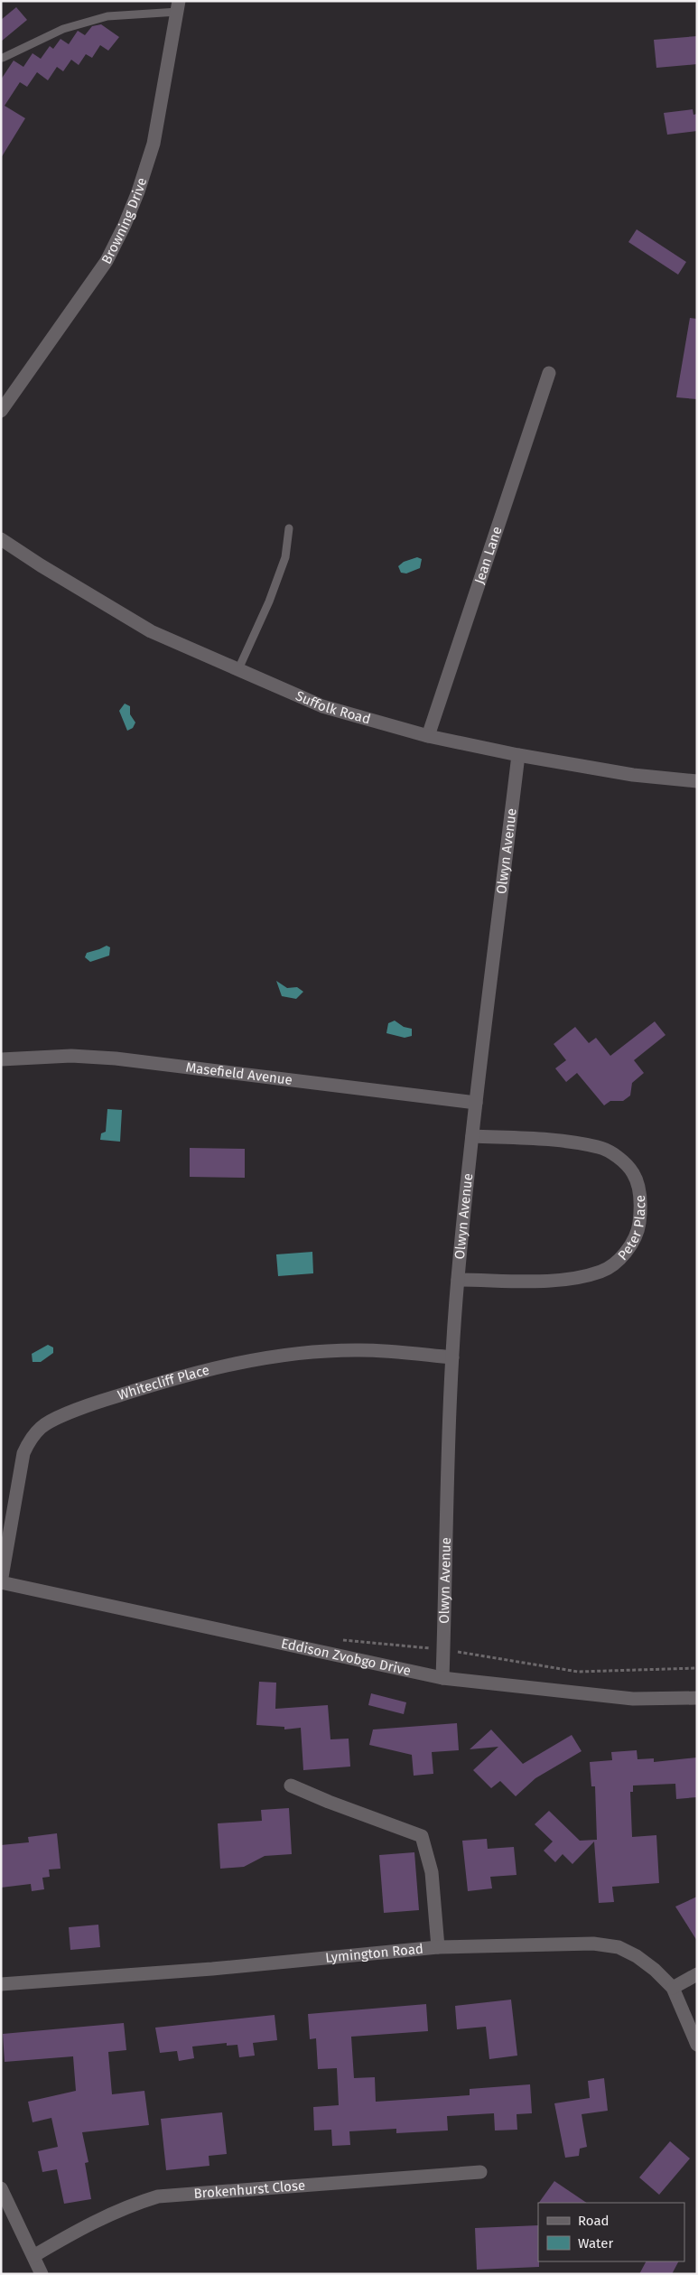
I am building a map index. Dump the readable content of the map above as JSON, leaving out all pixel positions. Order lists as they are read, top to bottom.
{
  "streets": {
    "street": [
      "Browning Drive",
      "Jean Lane",
      "Suffolk Road",
      "Olwyn Avenue",
      "Masefield Avenue",
      "Peter Place",
      "Whitecliff Place",
      "Eddison Zvobgo Drive",
      "Lymington Road",
      "Brokenhurst Close"
    ]
  },
  "crossings": [
    ["Jean Lane", "Suffolk Road"],
    ["Suffolk Road", "Olwyn Avenue"],
    ["Olwyn Avenue", "Masefield Avenue"],
    ["Olwyn Avenue", "Peter Place"],
    ["Olwyn Avenue", "Whitecliff Place"],
    ["Olwyn Avenue", "Eddison Zvobgo Drive"],
    ["Whitecliff Place", "Eddison Zvobgo Drive"]
  ],
  "legend": ["Road", "Water"]
}
